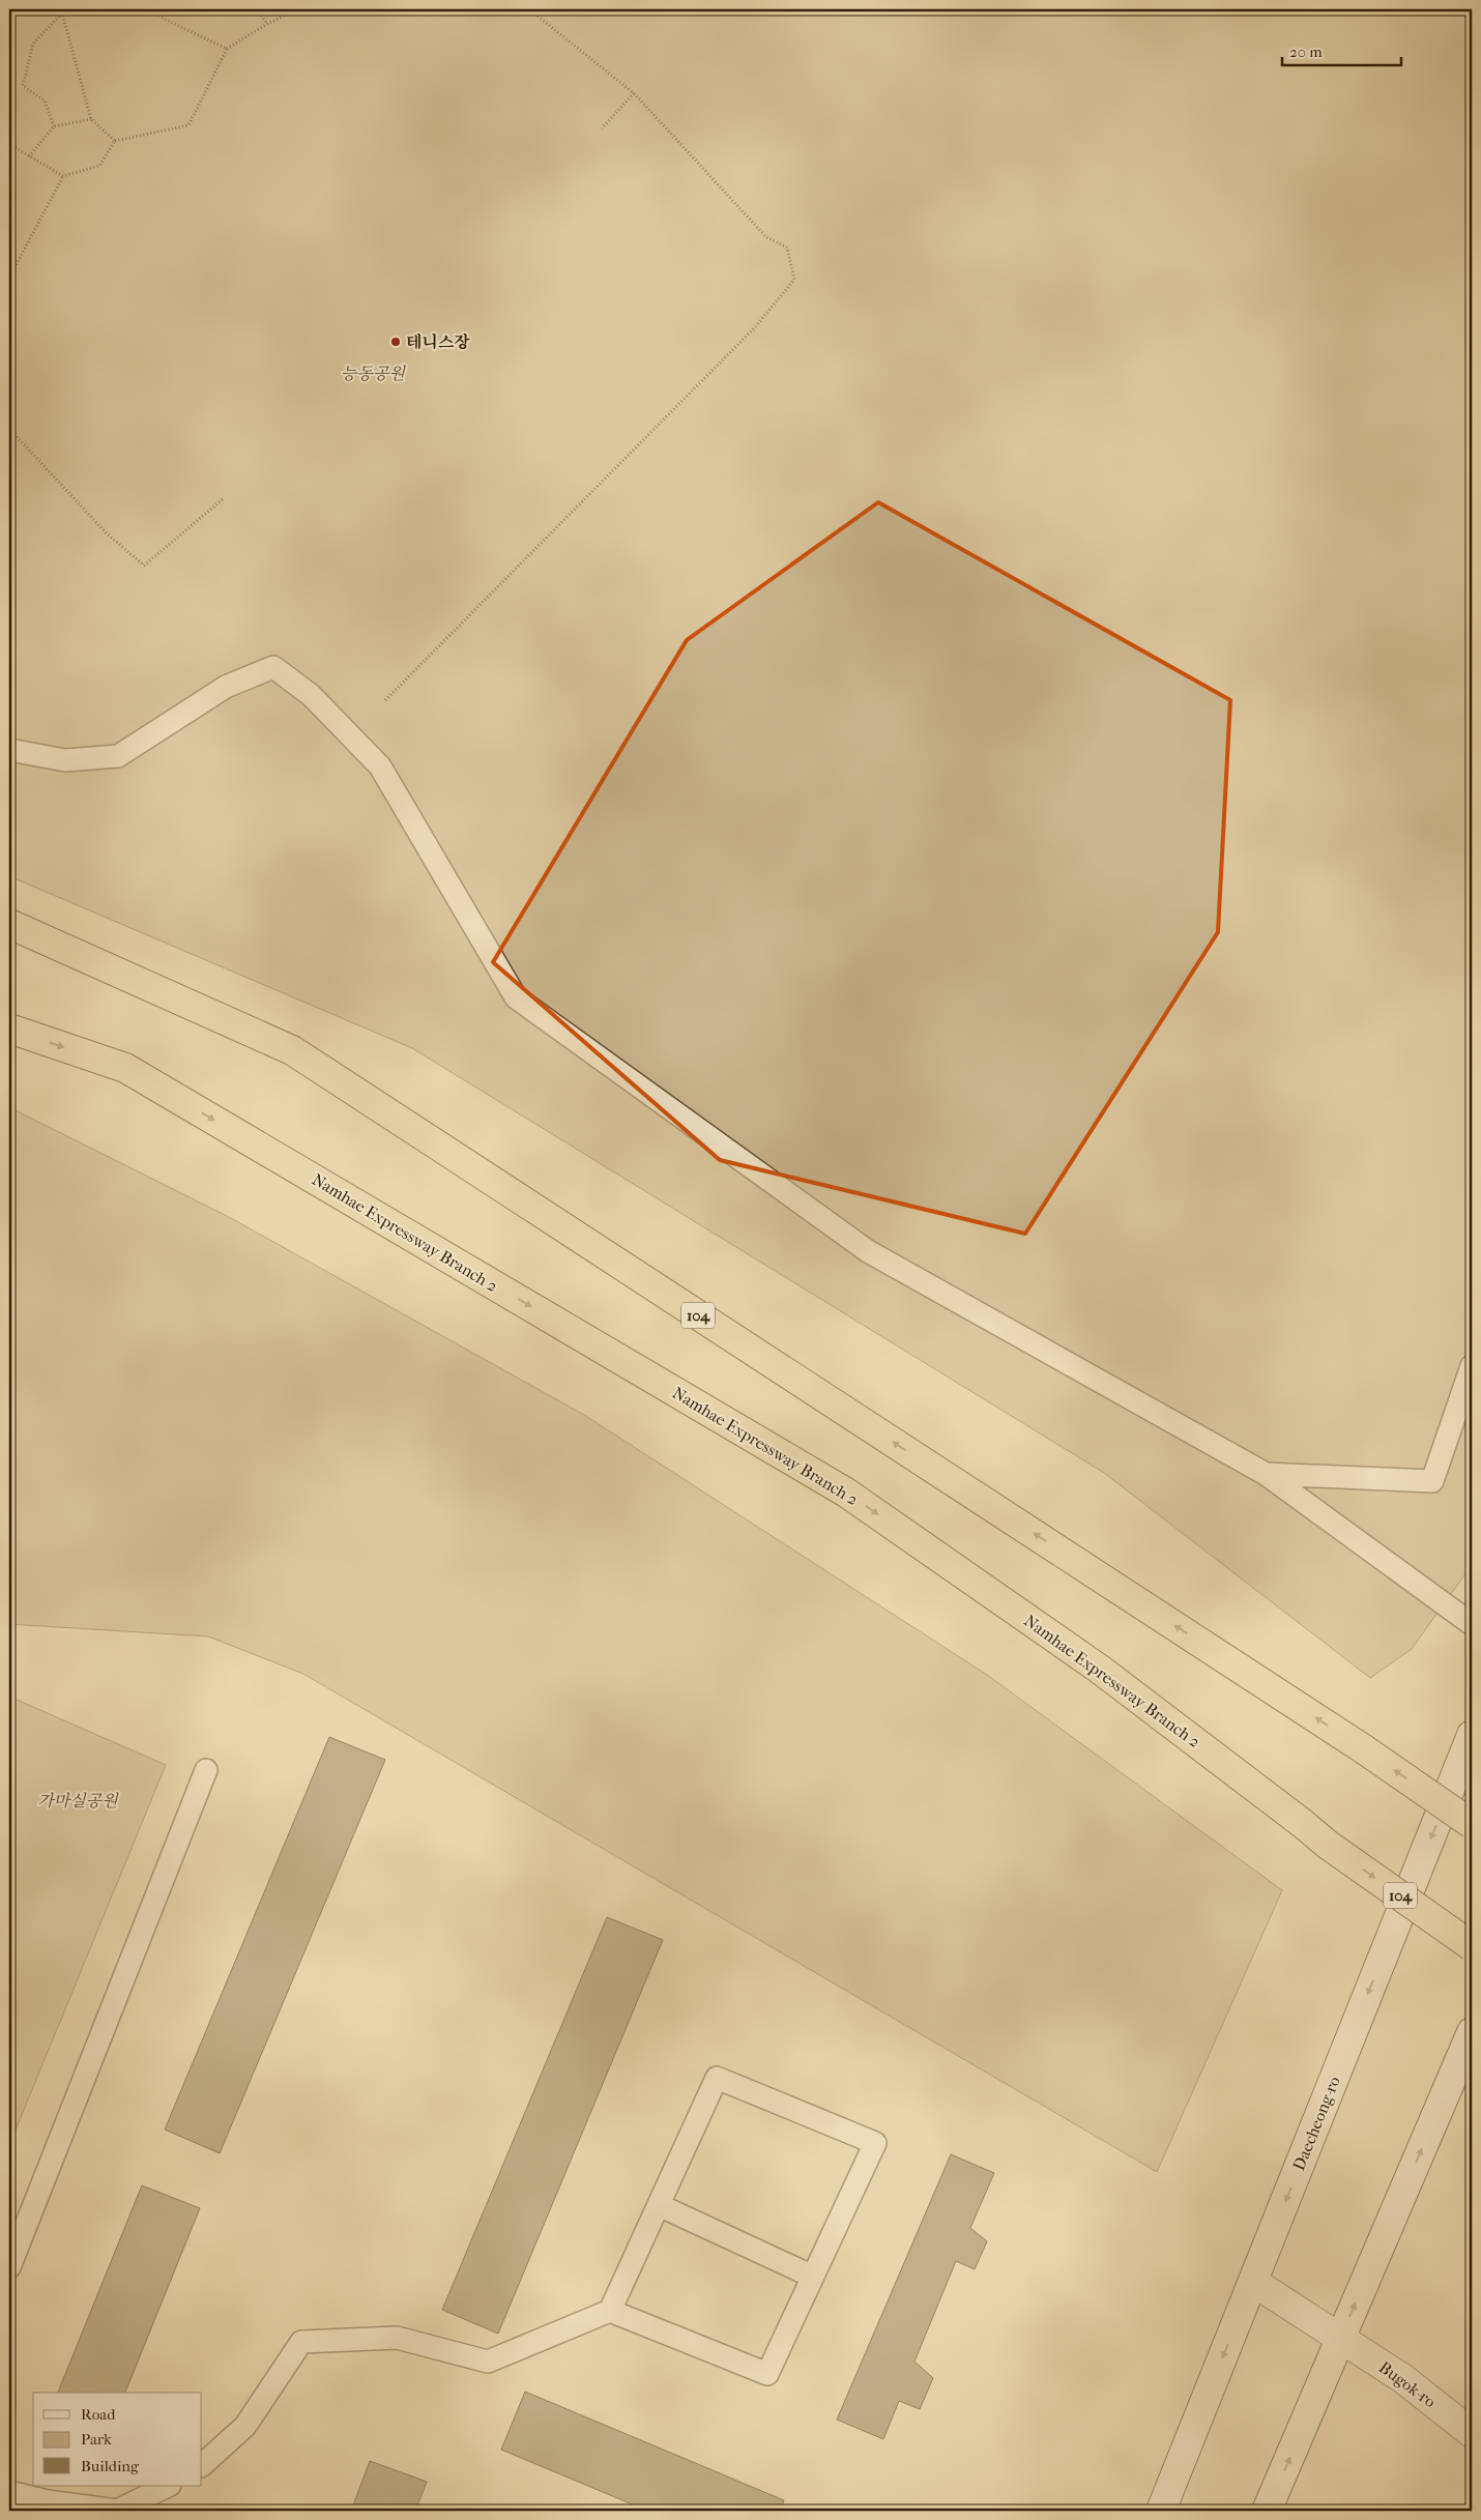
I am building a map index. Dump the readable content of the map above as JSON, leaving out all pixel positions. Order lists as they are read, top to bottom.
{
  "streets": {
    "highway": ["Namhae Expressway Branch 2", "104"],
    "main road": ["Daecheong-ro", "Bugok-ro"]
  },
  "crossings": [
    ["Daecheong-ro", "Bugok-ro"]
  ],
  "parks": ["능동공원", "가마실공원"],
  "places": ["테니스장"],
  "legend": ["Road", "Park", "Building"],
  "scale_bar": "20 m"
}
